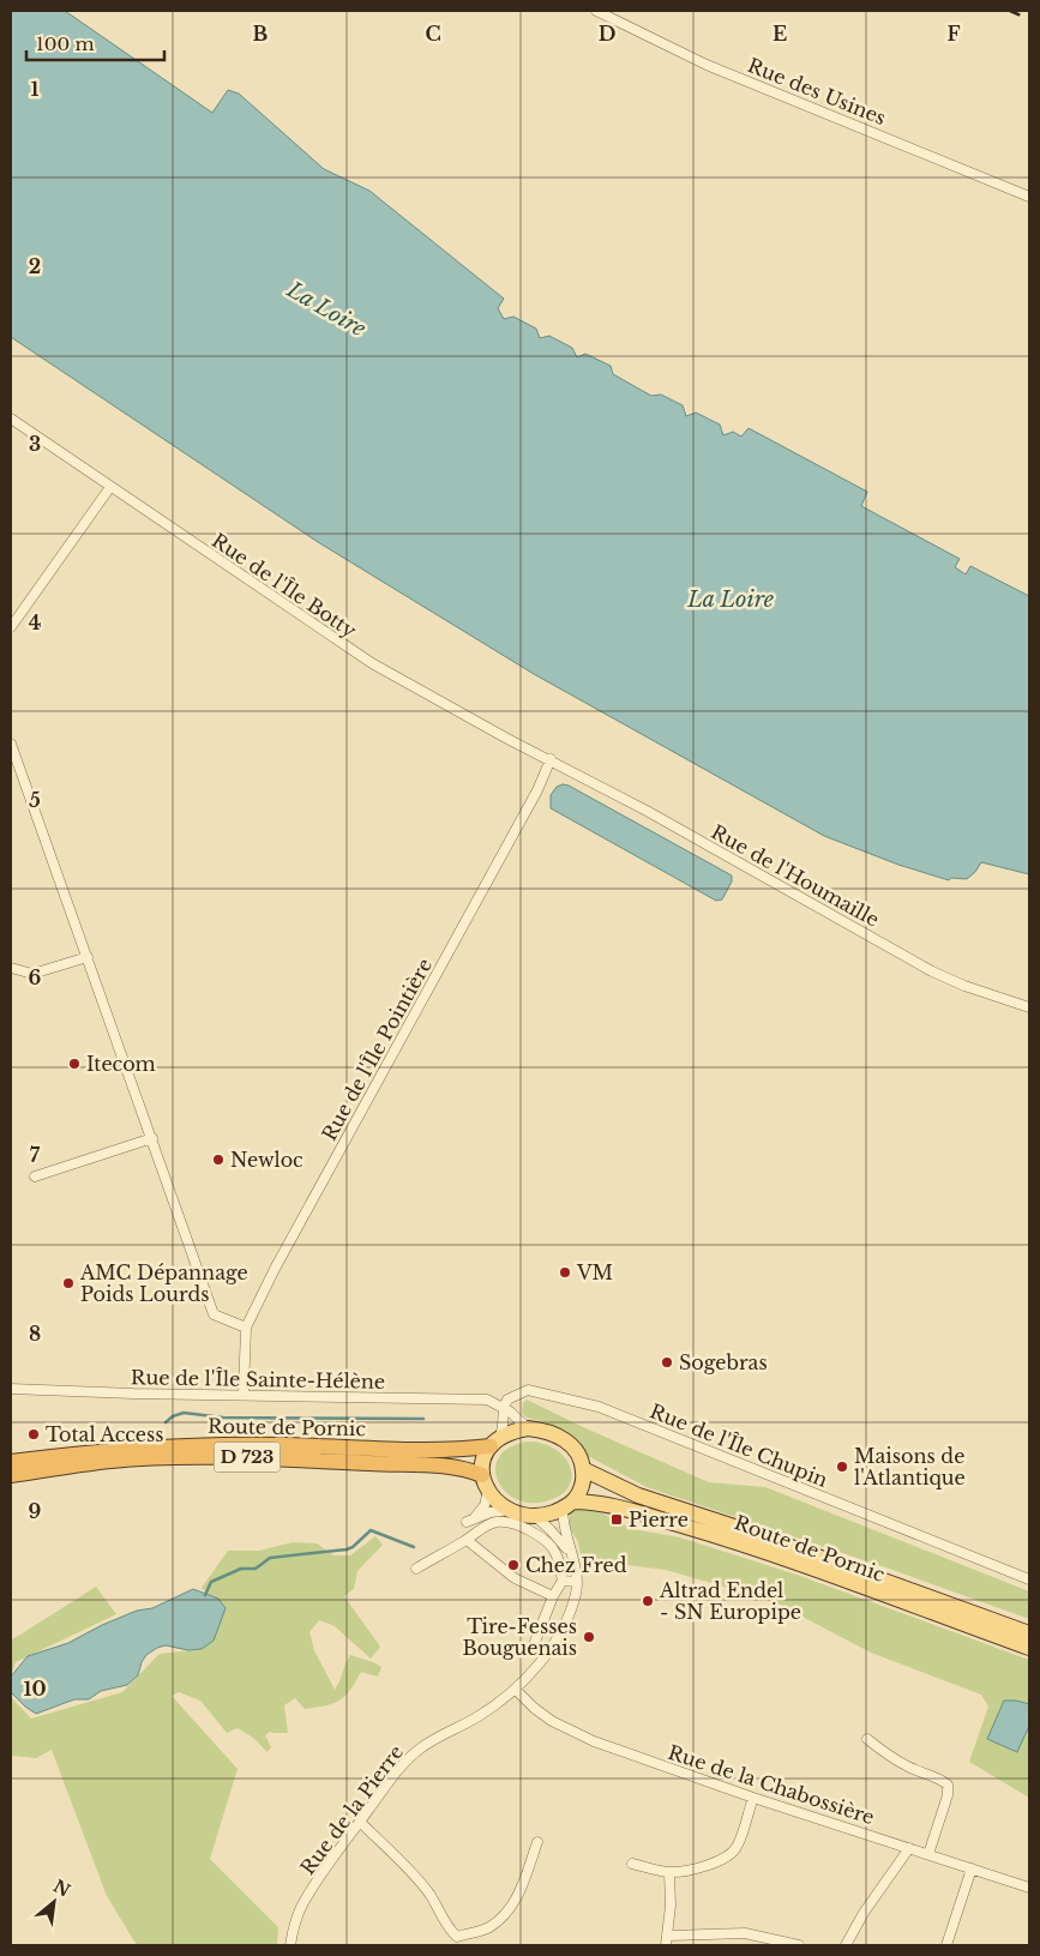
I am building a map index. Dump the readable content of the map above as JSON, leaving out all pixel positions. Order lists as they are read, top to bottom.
{
  "streets": {
    "highway": ["Route de Pornic", "D 723"],
    "street": [
      "Rue des Usines",
      "Rue de l'Île Botty",
      "Rue de l'Houmaille",
      "Rue de l'Île Pointière",
      "Rue de l'Île Sainte-Hélène",
      "Rue de l'Île Chupin",
      "Rue de la Chabossière",
      "Rue de la Pierre"
    ]
  },
  "crossings": [
    ["Rue de l'Île Botty", "Rue de l'Houmaille"],
    ["Rue de l'Île Botty", "Rue de l'Île Pointière"],
    ["Rue de l'Houmaille", "Rue de l'Île Pointière"],
    ["Rue de l'Île Pointière", "Rue de l'Île Sainte-Hélène"],
    ["Rue de l'Île Sainte-Hélène", "Rue de l'Île Chupin"],
    ["Route de Pornic", "Rue de la Pierre"],
    ["Rue de la Chabossière", "Rue de la Pierre"]
  ],
  "water": ["La Loire"],
  "places": {
    "other": [
      "Itecom",
      "Newloc",
      "VM",
      "AMC Dépannage Poids Lourds",
      "Sogebras",
      "Total Access",
      "Maisons de l'Atlantique",
      "Chez Fred",
      "Altrad Endel - SN Europipe",
      "Tire-Fesses Bouguenais"
    ],
    "transit": ["Pierre"]
  },
  "scale_bar": "100 m",
  "north": "top right",
  "grid": {
    "columns": [
      "B",
      "C",
      "D",
      "E",
      "F"
    ],
    "rows": [
      "1",
      "2",
      "3",
      "4",
      "5",
      "6",
      "7",
      "8",
      "9",
      "10"
    ]
  }
}
